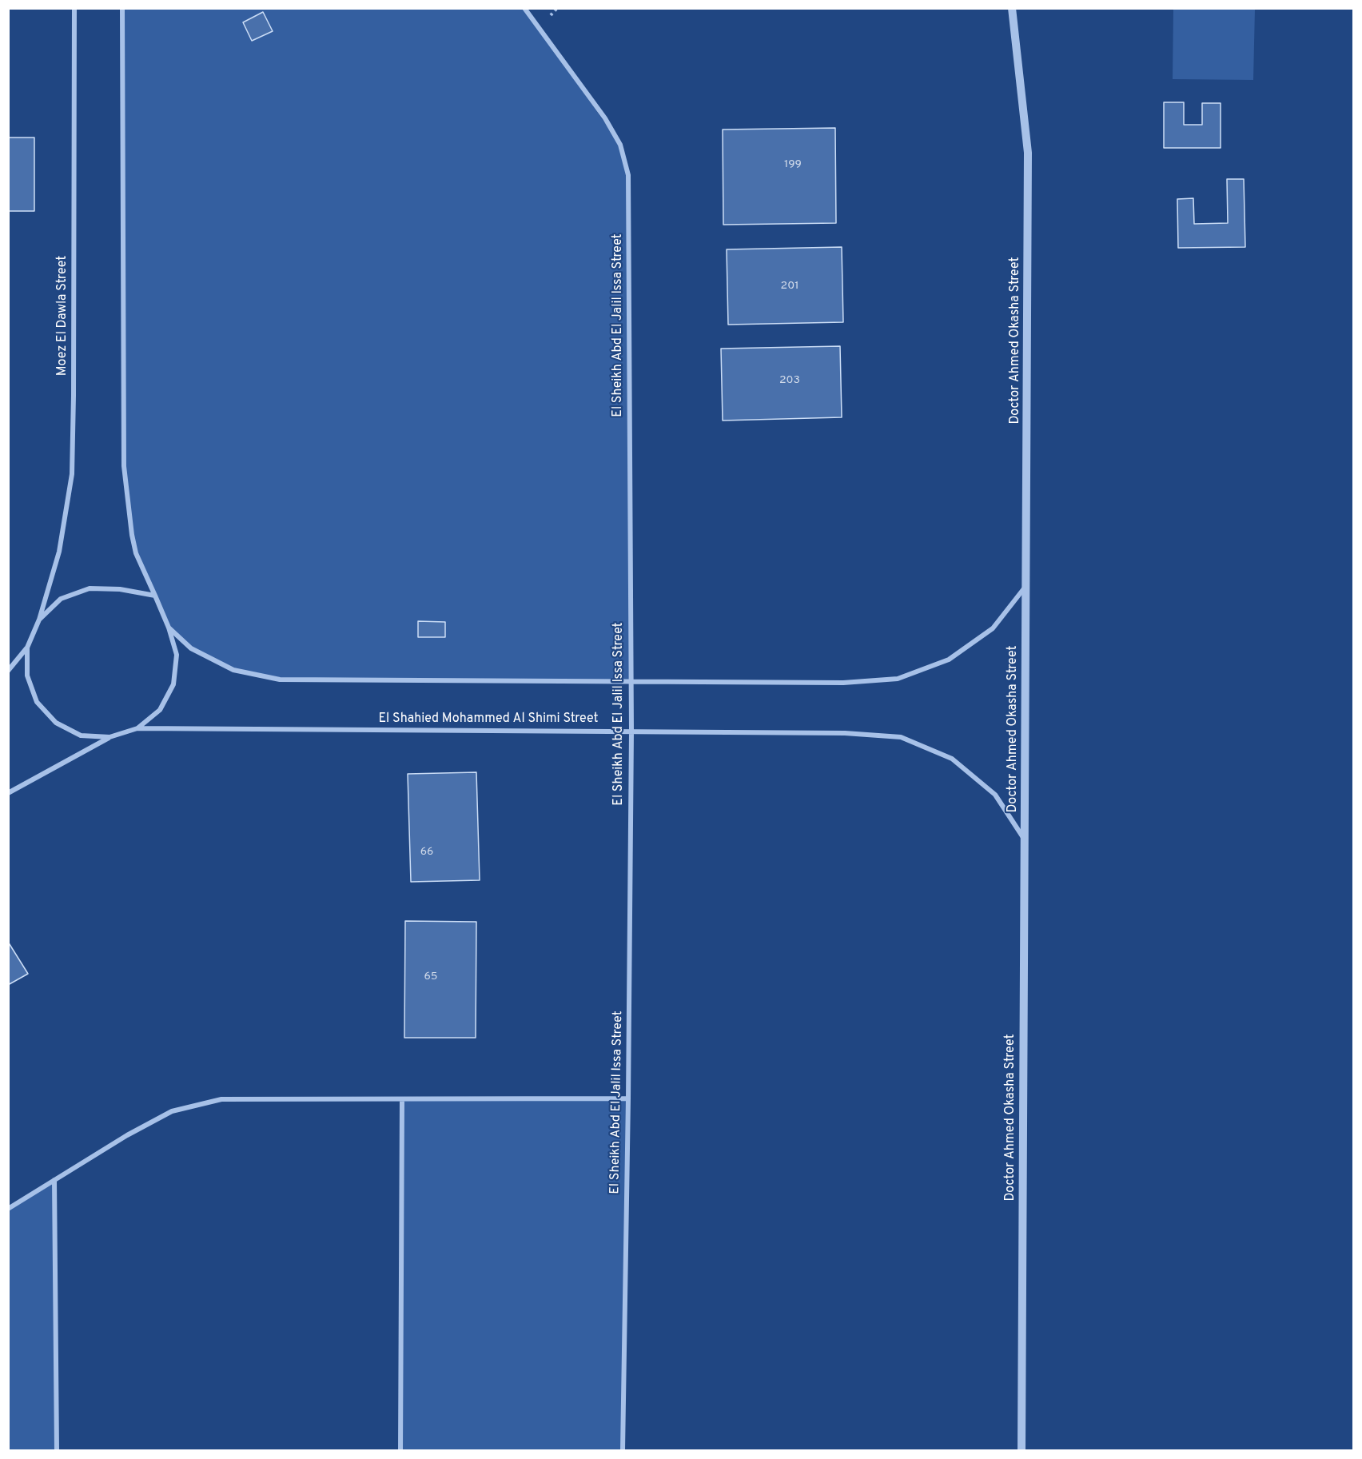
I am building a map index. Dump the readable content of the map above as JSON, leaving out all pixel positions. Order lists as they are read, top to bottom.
{
  "streets": {
    "street": [
      "Moez El Dawla Street",
      "El Sheikh Abd El Jalil Issa Street",
      "Doctor Ahmed Okasha Street",
      "El Shahied Mohammed Al Shimi Street"
    ]
  },
  "crossings": [
    ["Moez El Dawla Street", "El Shahied Mohammed Al Shimi Street"],
    ["El Sheikh Abd El Jalil Issa Street", "El Shahied Mohammed Al Shimi Street"],
    ["Doctor Ahmed Okasha Street", "El Shahied Mohammed Al Shimi Street"]
  ],
  "house_numbers": [
    "199",
    "201",
    "203",
    "66",
    "65"
  ]
}
